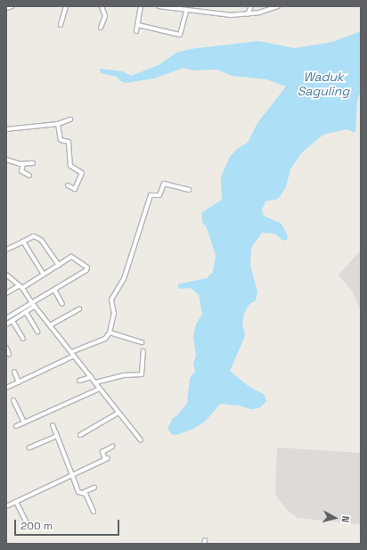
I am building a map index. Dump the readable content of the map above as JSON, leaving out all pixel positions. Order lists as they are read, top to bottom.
{
  "water": ["Waduk Saguling"],
  "scale_bar": "200 m",
  "north": "right"
}
